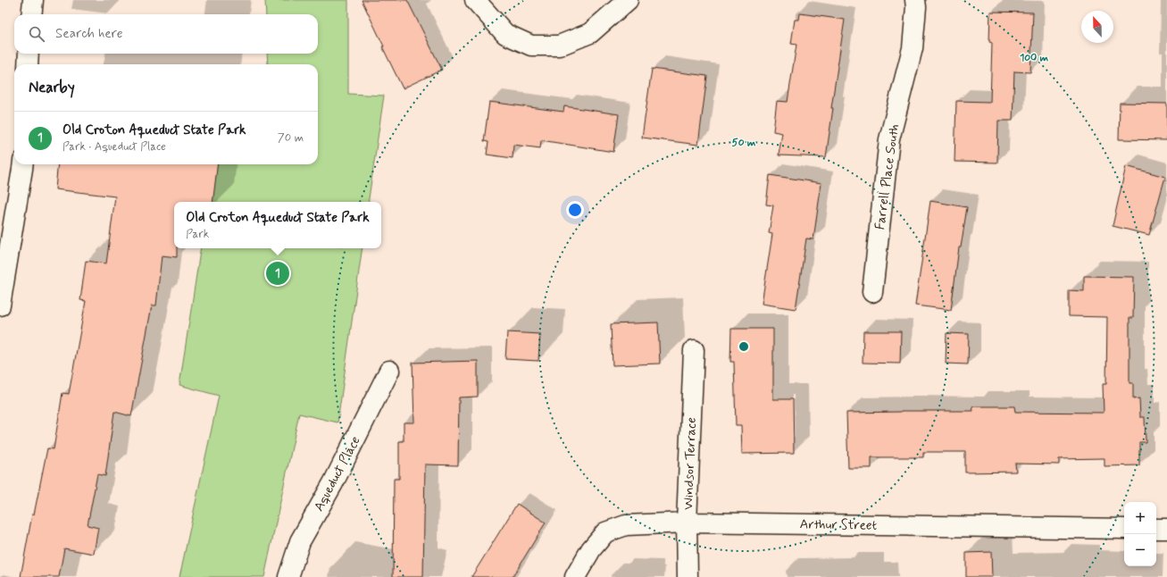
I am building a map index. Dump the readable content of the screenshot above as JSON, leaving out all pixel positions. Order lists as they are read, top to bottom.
{
  "streets": {
    "street": [
      "Farrell Place South",
      "Windsor Terrace",
      "Aqueduct Place",
      "Arthur Street"
    ]
  },
  "crossings": [
    ["Windsor Terrace", "Arthur Street"]
  ],
  "north": "top",
  "page": {
    "search": "Search here",
    "heading": "Nearby",
    "list": [
      {
        "mark": "1",
        "name": "Old Croton Aqueduct State Park",
        "note": "Park · Aqueduct Place",
        "value": "70 m"
      }
    ],
    "popup": ["Old Croton Aqueduct State Park", "Park"],
    "pins": "1",
    "map_buttons": ["+", "−"]
  },
  "rings": ["100 m", "50 m"]
}
